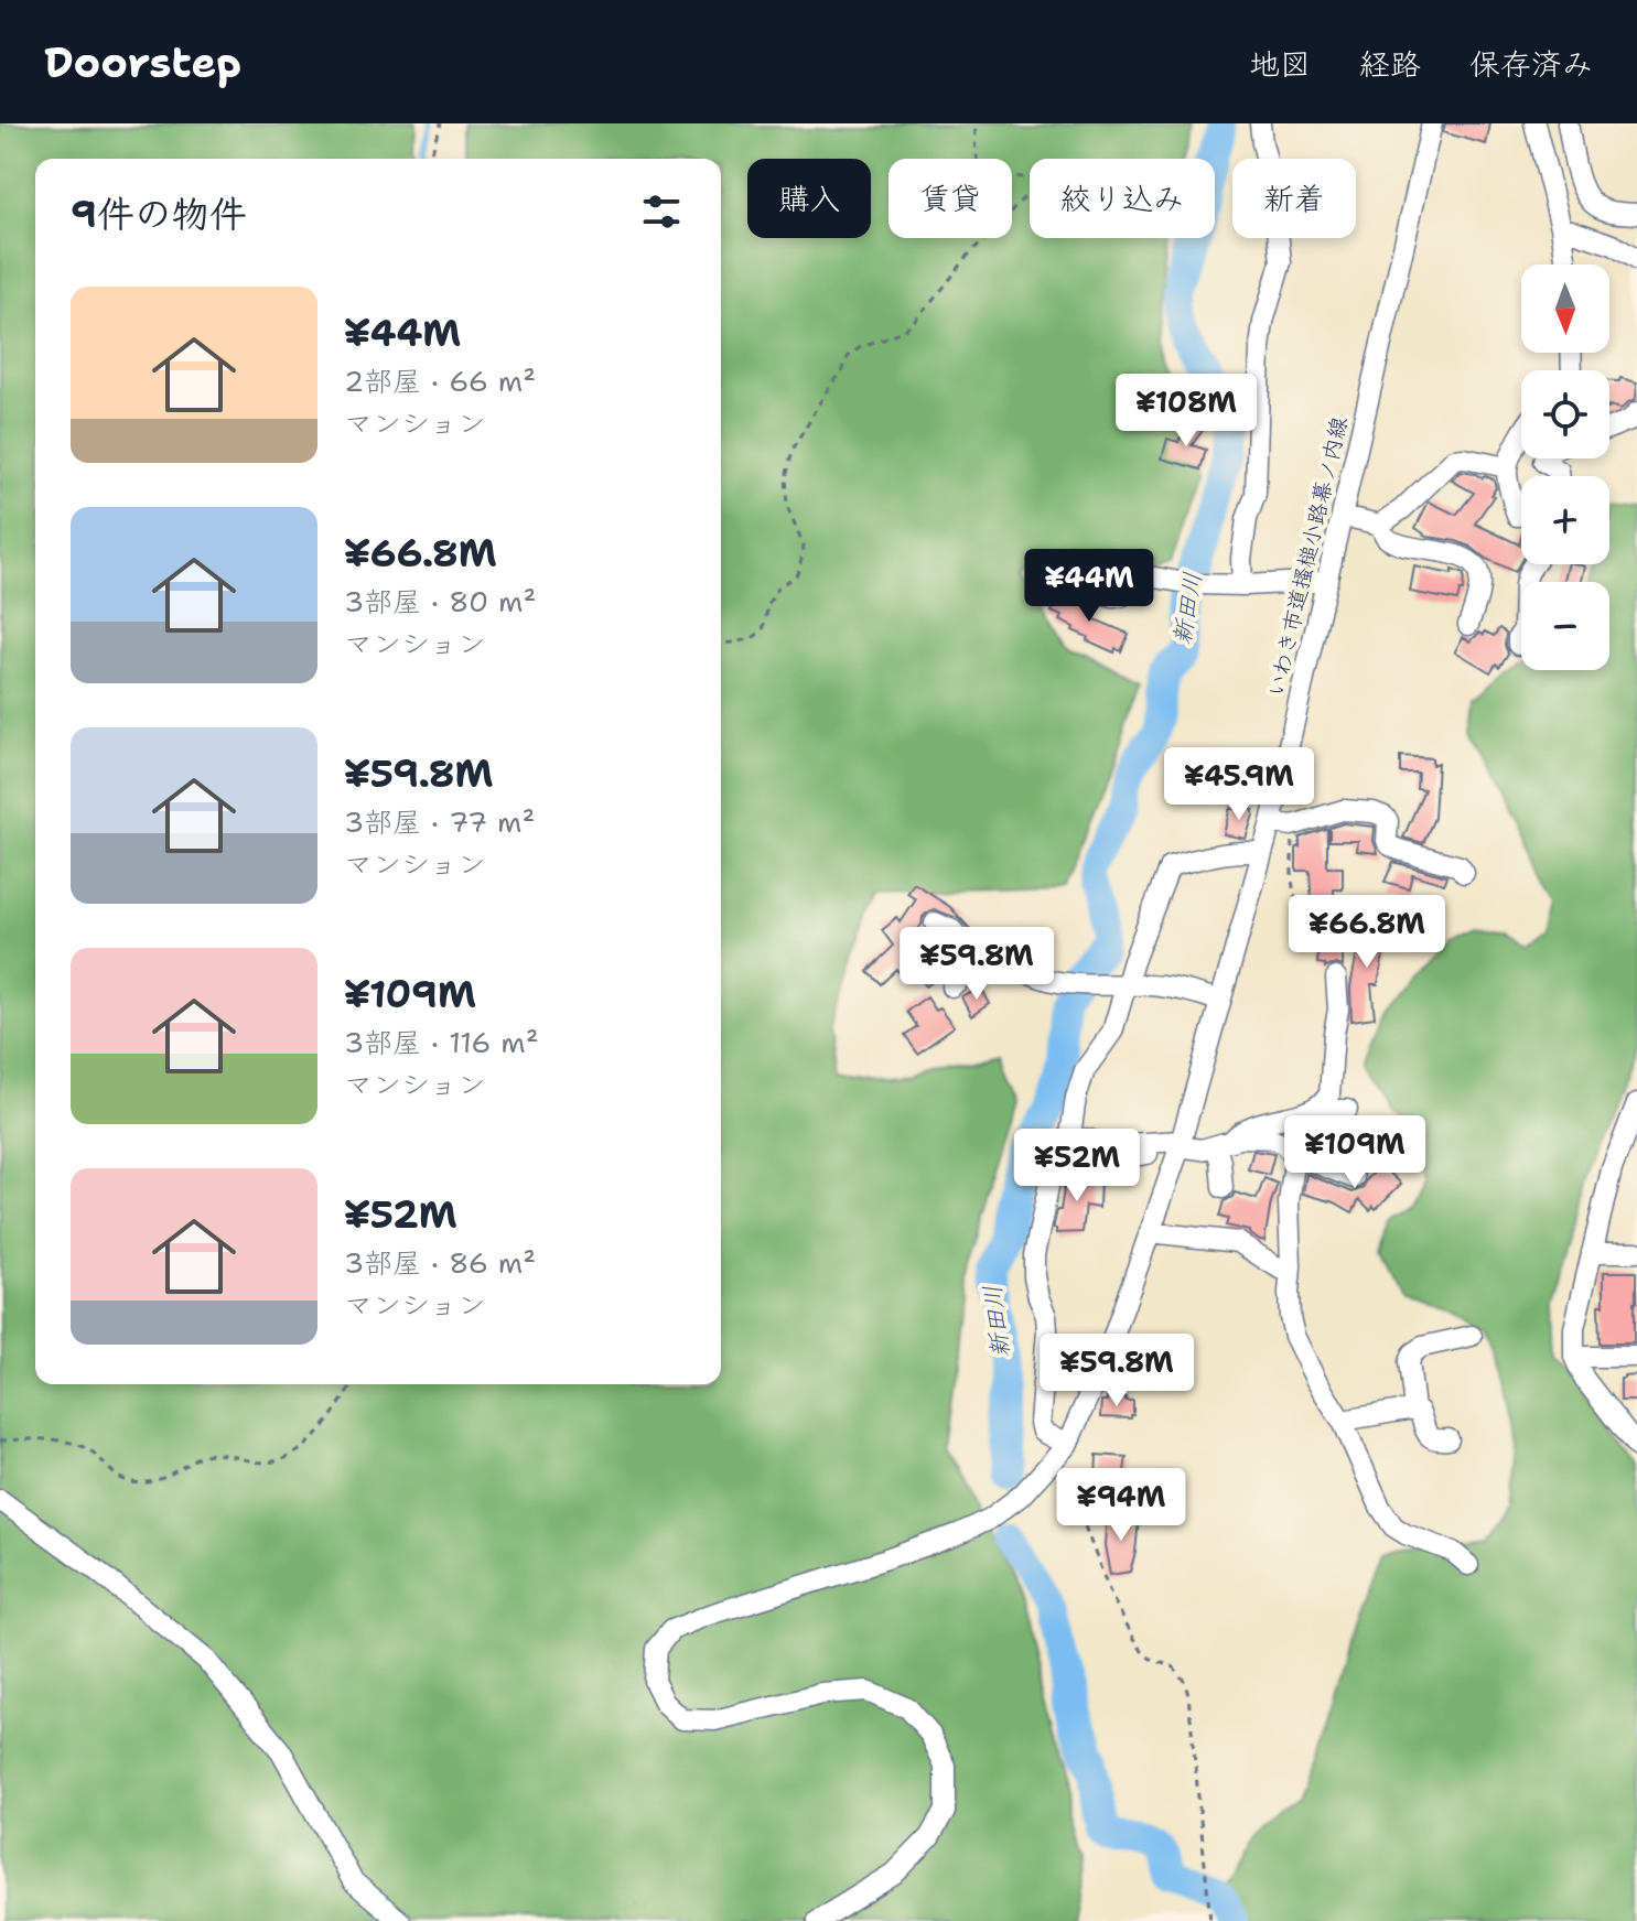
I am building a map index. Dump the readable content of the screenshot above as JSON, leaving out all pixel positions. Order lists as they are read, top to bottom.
{
  "streets": {
    "street": ["いわき市道搔槌小路幕ノ内線"]
  },
  "water": ["新田川"],
  "north": "bottom",
  "page": {
    "header": "Doorstep",
    "nav": ["地図", "経路", "保存済み"],
    "chip": [
      "購入",
      "賃貸",
      "絞り込み",
      "新着"
    ],
    "heading": "9件の物件",
    "map_buttons": ["+", "−"],
    "list": [
      {
        "name": "¥44M",
        "note": "2部屋 · 66 m² · マンション"
      },
      {
        "name": "¥66.8M",
        "note": "3部屋 · 80 m² · マンション"
      },
      {
        "name": "¥59.8M",
        "note": "3部屋 · 77 m² · マンション"
      },
      {
        "name": "¥109M",
        "note": "3部屋 · 116 m² · マンション"
      },
      {
        "name": "¥52M",
        "note": "3部屋 · 86 m² · マンション"
      }
    ],
    "price": [
      "¥108M",
      "¥44M",
      "¥45.9M",
      "¥66.8M",
      "¥59.8M",
      "¥109M",
      "¥52M",
      "¥59.8M",
      "¥94M"
    ]
  }
}
